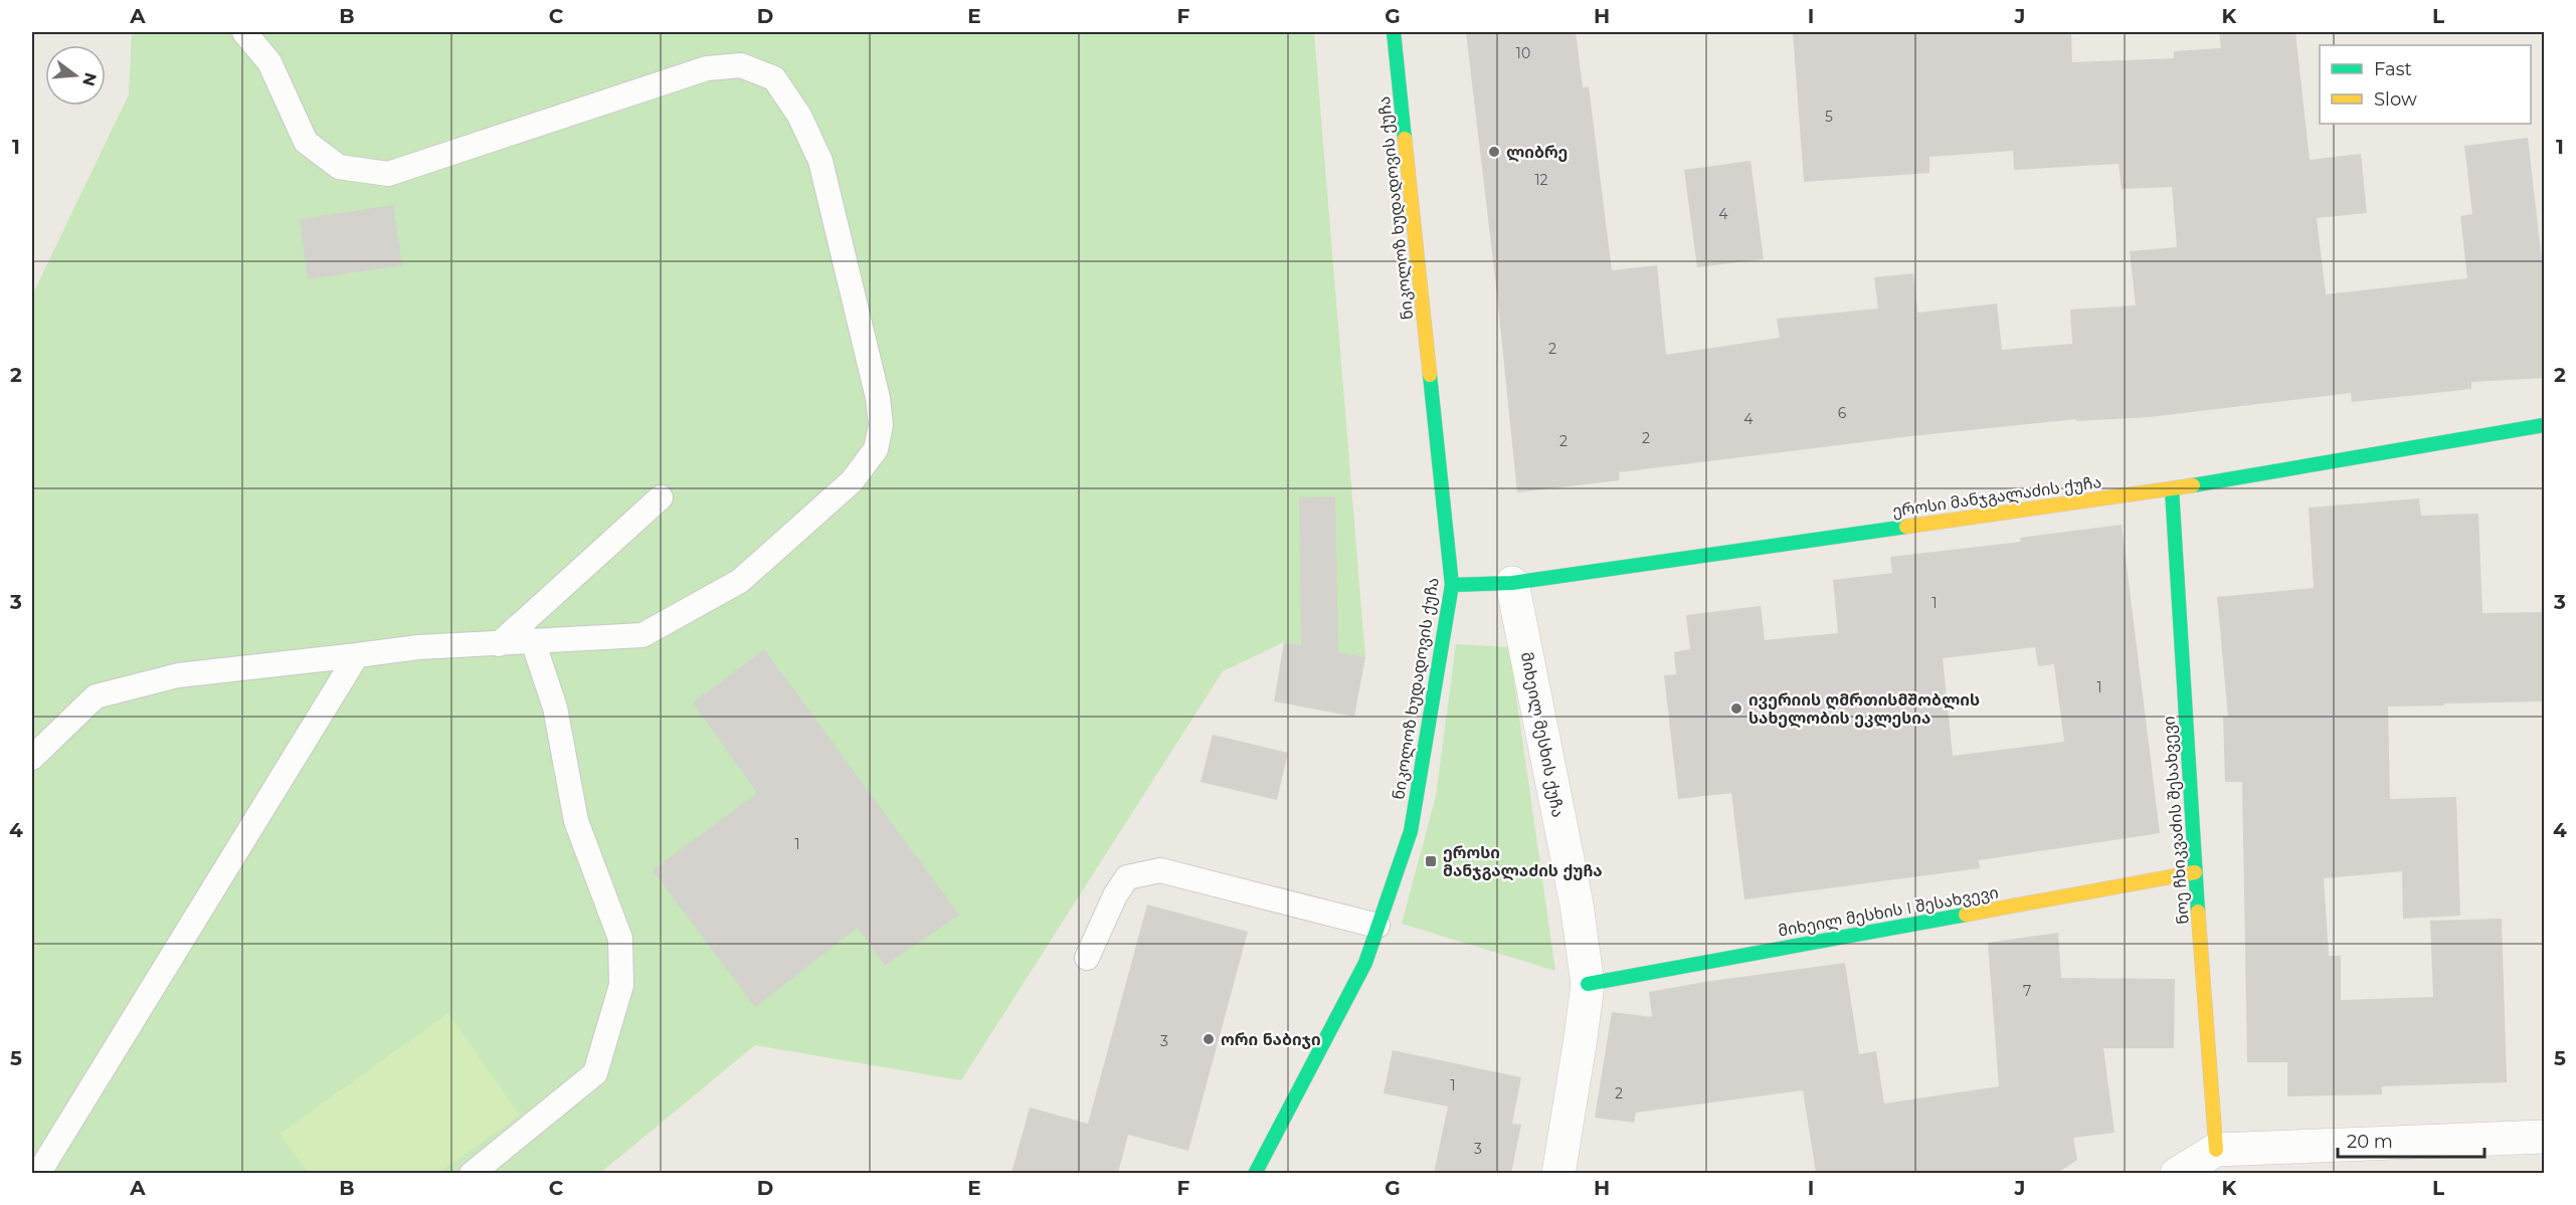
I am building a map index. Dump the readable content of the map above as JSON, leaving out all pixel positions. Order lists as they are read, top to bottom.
{
  "streets": {
    "street": [
      "ნიკოლოზ ხუდადოვის ქუჩა",
      "ეროსი მანჯგალაძის ქუჩა",
      "მიხეილ მესხის ქუჩა",
      "ნოე ჩხიკვაძის შესახვევი",
      "მიხეილ მესხის I შესახვევი"
    ]
  },
  "crossings": [
    ["ნიკოლოზ ხუდადოვის ქუჩა", "ეროსი მანჯგალაძის ქუჩა"],
    ["ეროსი მანჯგალაძის ქუჩა", "მიხეილ მესხის ქუჩა"],
    ["ეროსი მანჯგალაძის ქუჩა", "ნოე ჩხიკვაძის შესახვევი"],
    ["მიხეილ მესხის ქუჩა", "მიხეილ მესხის I შესახვევი"],
    ["ნოე ჩხიკვაძის შესახვევი", "მიხეილ მესხის I შესახვევი"]
  ],
  "places": {
    "other": ["ლიბრე", "ივერიის ღმრთისმშობლის სახელობის ეკლესია", "ორი ნაბიჯი"],
    "transit": ["ეროსი მანჯგალაძის ქუჩა"]
  },
  "house_numbers": [
    "10",
    "5",
    "12",
    "4",
    "2",
    "6",
    "4",
    "2",
    "2",
    "1",
    "1",
    "1",
    "7",
    "3",
    "1",
    "2",
    "3"
  ],
  "legend": ["Fast", "Slow"],
  "scale_bar": "20 m",
  "north": "right",
  "grid": {
    "columns": [
      "A",
      "B",
      "C",
      "D",
      "E",
      "F",
      "G",
      "H",
      "I",
      "J",
      "K",
      "L"
    ],
    "rows": [
      "1",
      "2",
      "3",
      "4",
      "5"
    ]
  }
}
